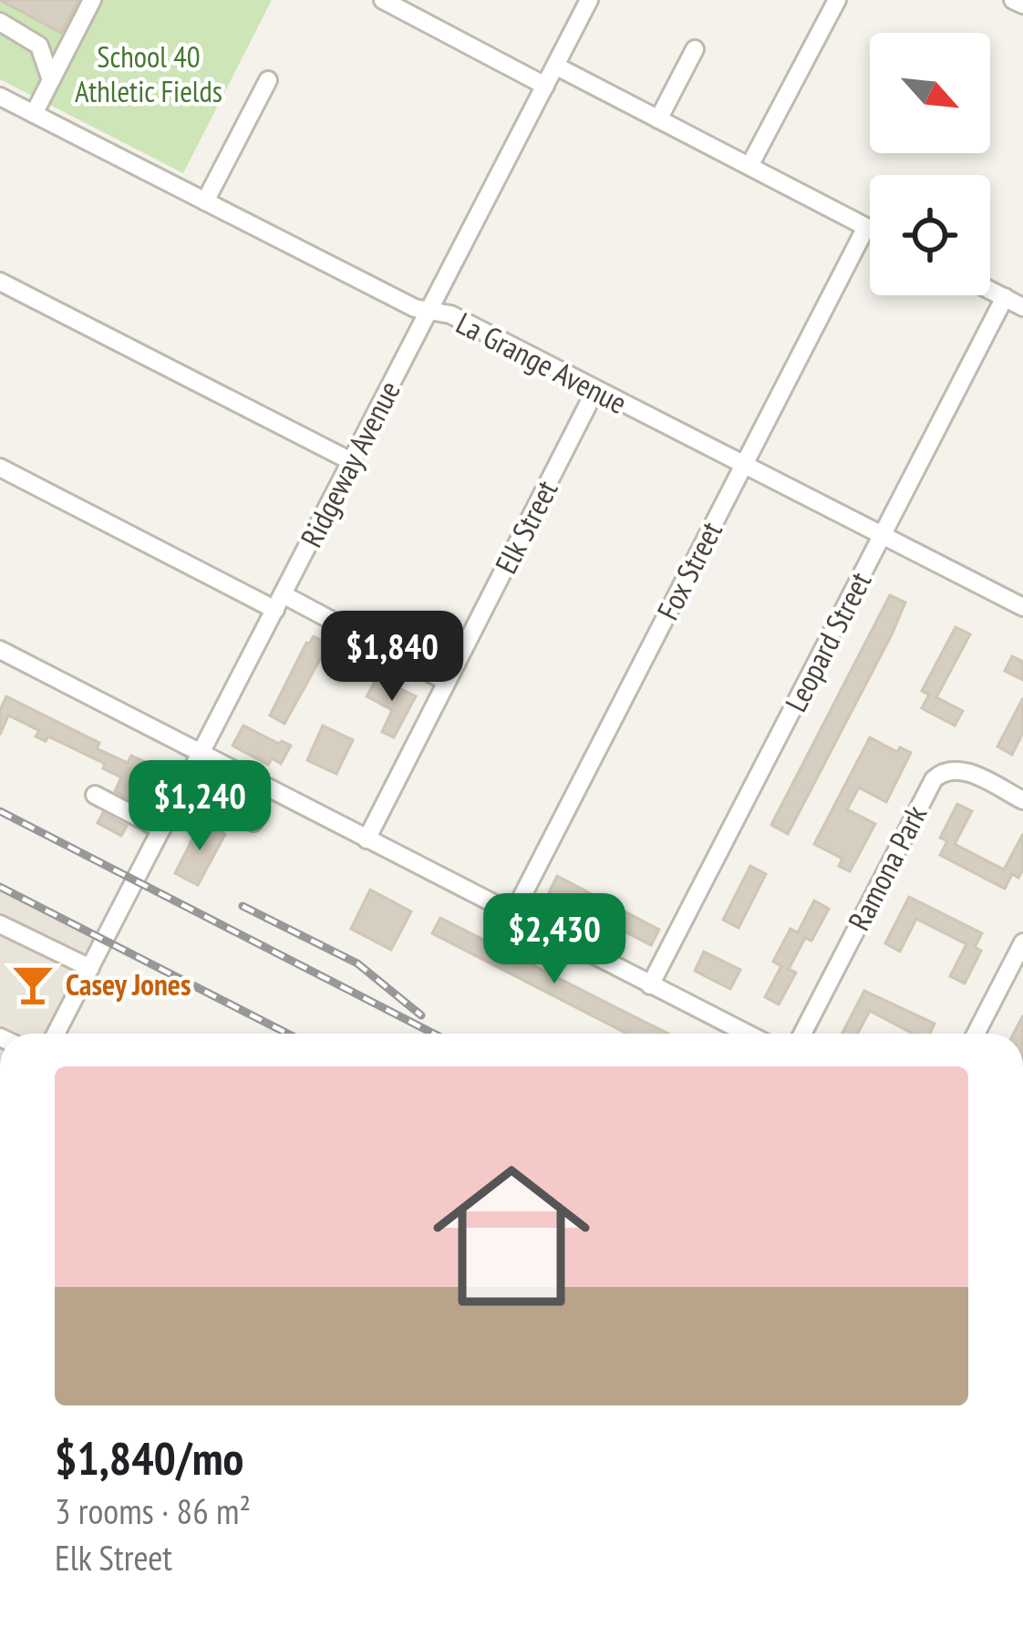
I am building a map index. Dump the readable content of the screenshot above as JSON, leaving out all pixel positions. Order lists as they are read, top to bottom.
{
  "streets": {
    "street": [
      "La Grange Avenue",
      "Ridgeway Avenue",
      "Elk Street",
      "Fox Street",
      "Leopard Street",
      "Ramona Park"
    ]
  },
  "crossings": [
    ["La Grange Avenue", "Ridgeway Avenue"],
    ["La Grange Avenue", "Elk Street"],
    ["La Grange Avenue", "Fox Street"],
    ["La Grange Avenue", "Leopard Street"]
  ],
  "parks": ["School 40 Athletic Fields"],
  "places": {
    "bar": ["Casey Jones"]
  },
  "north": "bottom right",
  "page": {
    "price": ["$1,840", "$1,240", "$2,430"],
    "list": [
      {
        "name": "$1,840/mo",
        "note": "3 rooms · 86 m² · Elk Street"
      }
    ]
  }
}
